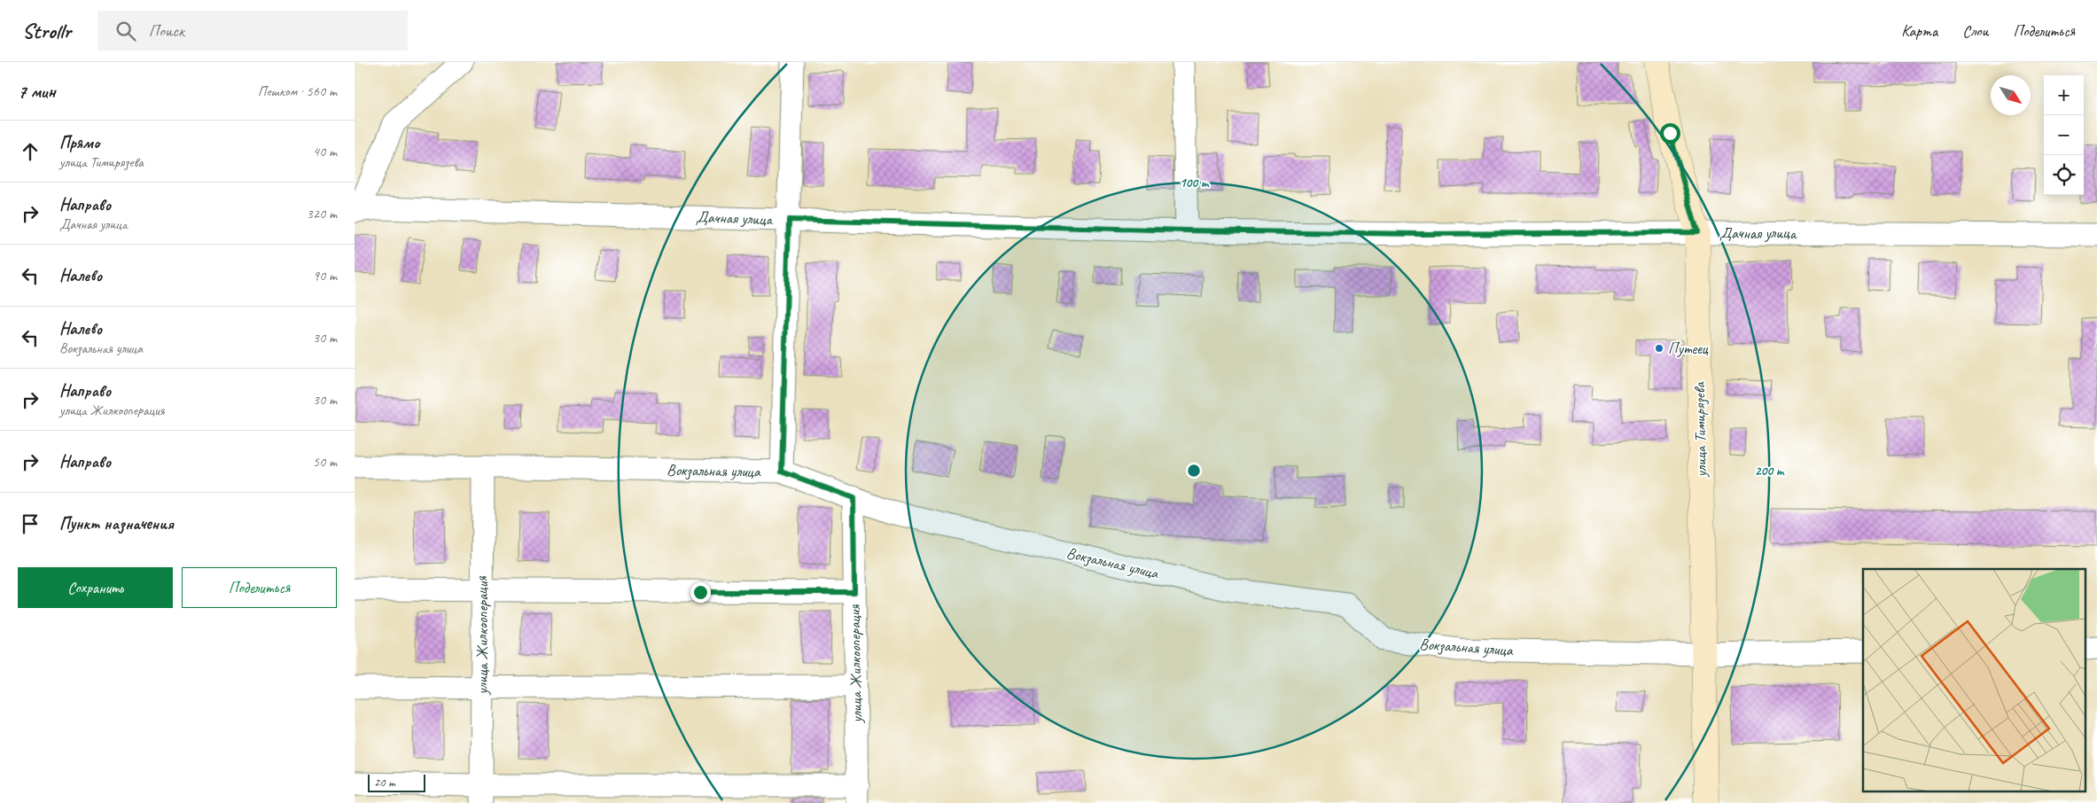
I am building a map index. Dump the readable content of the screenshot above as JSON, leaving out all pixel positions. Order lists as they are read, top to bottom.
{
  "streets": {
    "main road": ["улица Тимирязева"],
    "street": ["Дачная улица", "Вокзальная улица", "улица Жилкооперация"]
  },
  "crossings": [
    ["Дачная улица", "улица Тимирязева"],
    ["улица Тимирязева", "Вокзальная улица"],
    ["Вокзальная улица", "улица Жилкооперация"]
  ],
  "places": ["Путеец"],
  "scale_bar": "20 m",
  "north": "bottom right",
  "page": {
    "header": "Strollr",
    "search": "Поиск",
    "nav": ["Карта", "Слои", "Поделиться"],
    "heading": ["7 мин", "Пешком · 560 m"],
    "map_buttons": ["+", "−"],
    "list": [
      ["Прямо", "улица Тимирязева", "40 m"],
      ["Направо", "Дачная улица", "320 m"],
      ["Налево", "90 m"],
      ["Налево", "Вокзальная улица", "30 m"],
      ["Направо", "улица Жилкооперация", "30 m"],
      ["Направо", "50 m"],
      "Пункт назначения"
    ],
    "buttons": ["Сохранить", "Поделиться"],
    "scale": "20 m"
  },
  "rings": ["100 m", "200 m"]
}
